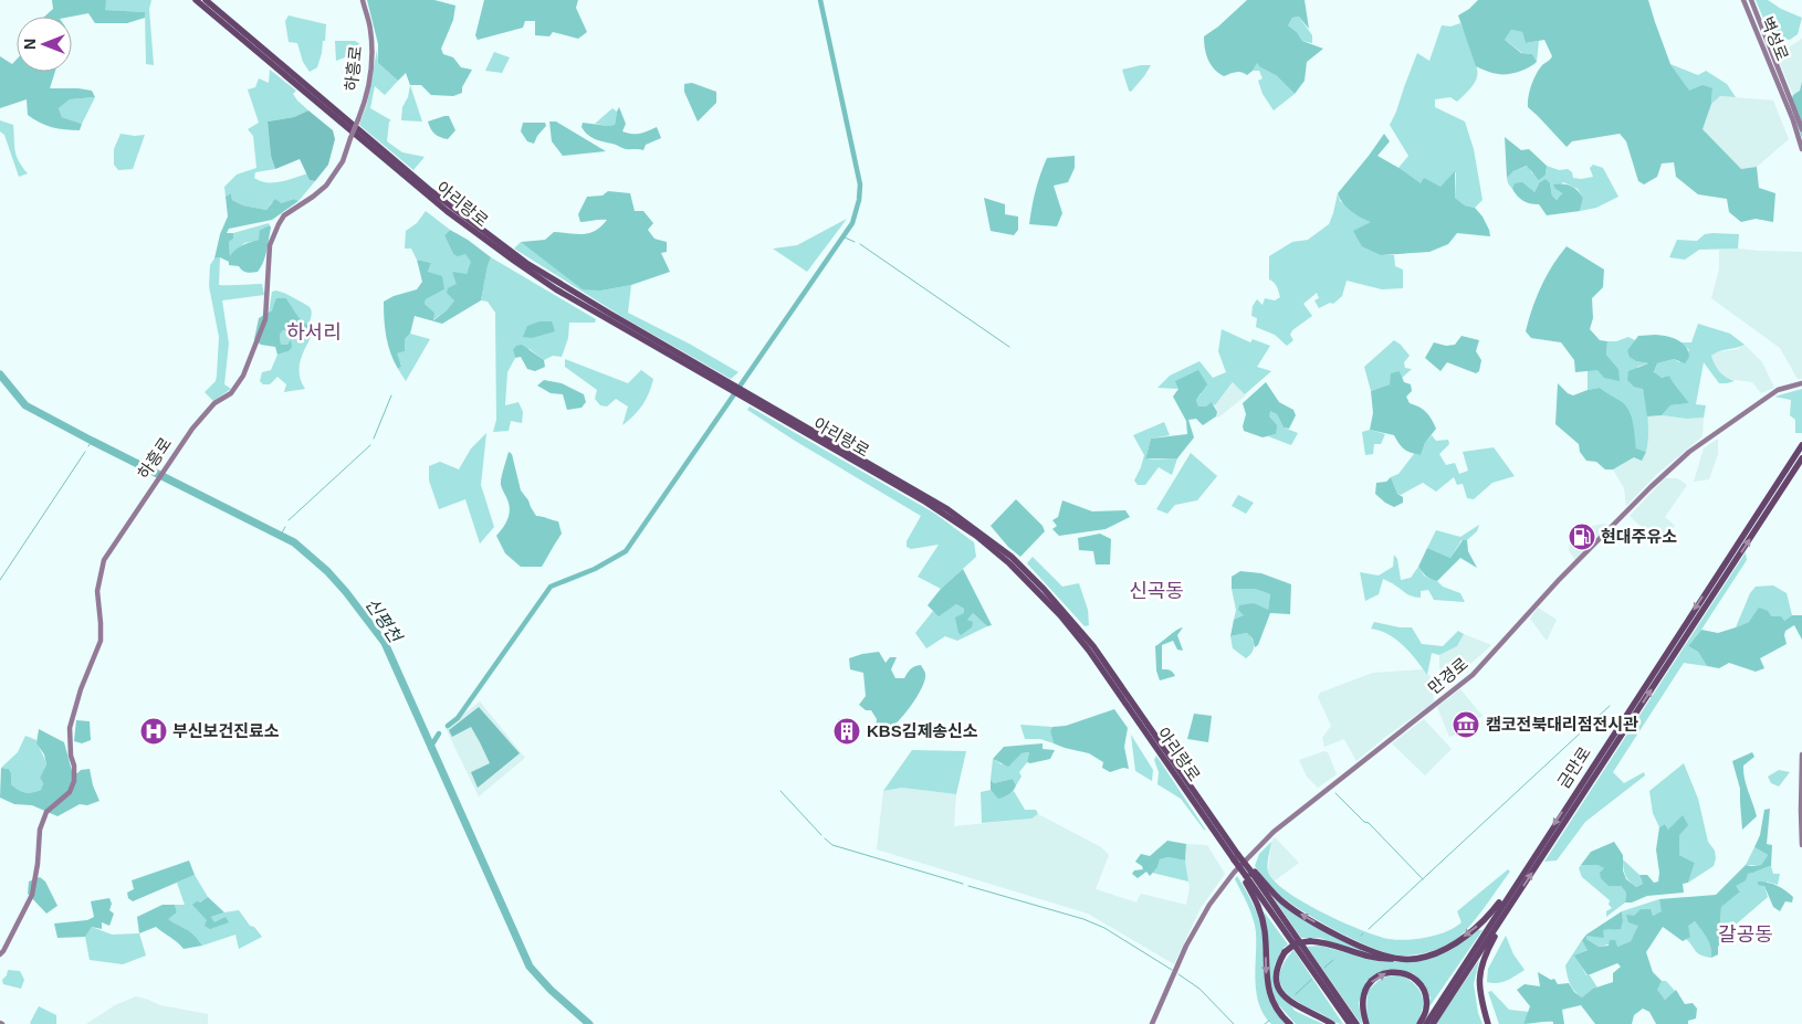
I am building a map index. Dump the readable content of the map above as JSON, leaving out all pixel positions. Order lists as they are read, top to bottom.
{
  "streets": {
    "highway": ["아리랑로", "금만로"],
    "street": ["벽성로", "하흥로", "만경로"]
  },
  "districts": ["하서리", "신곡동", "갈공동"],
  "water": ["신평천"],
  "places": {
    "fuel station": ["현대주유소"],
    "museum": ["캠코전북대리점전시관"],
    "hospital": ["부신보건진료소"],
    "building": ["KBS김제송신소"]
  },
  "north": "left"
}
